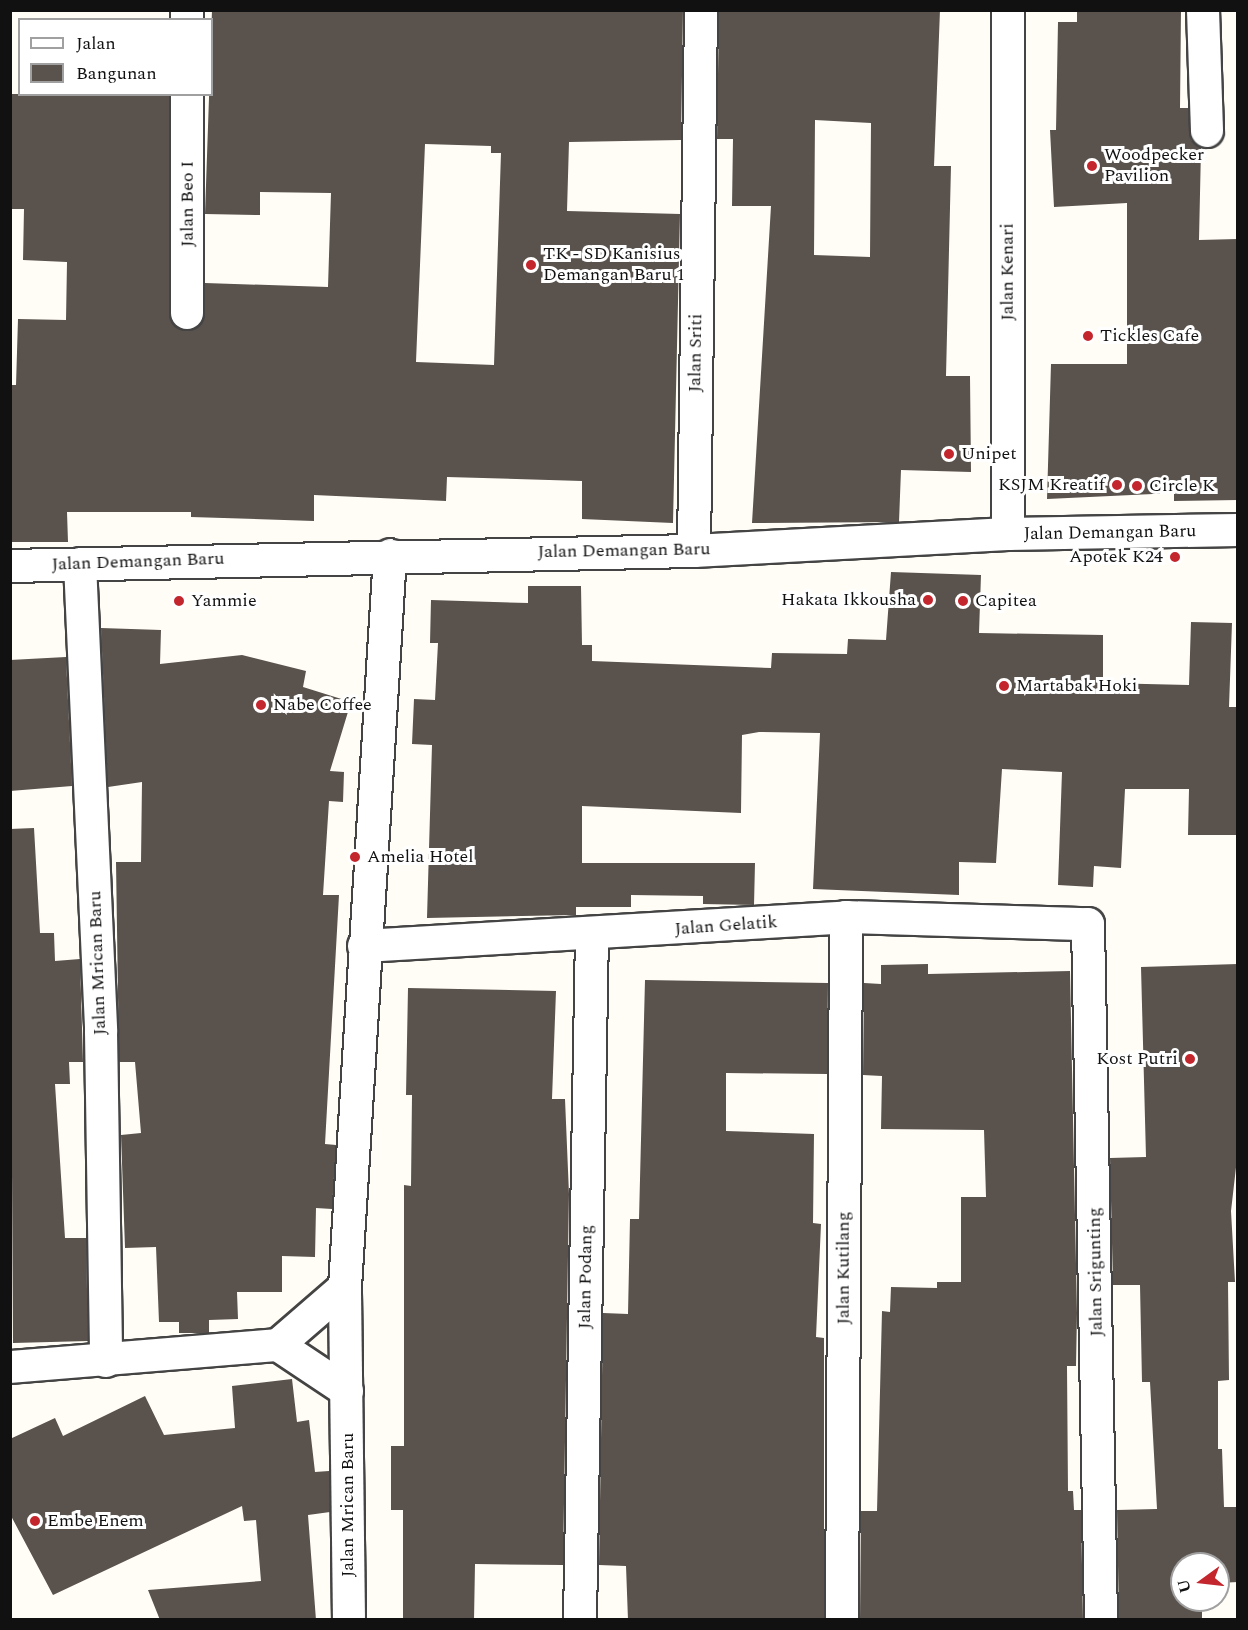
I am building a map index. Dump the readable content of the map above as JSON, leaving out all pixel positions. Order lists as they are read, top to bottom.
{
  "streets": {
    "street": [
      "Jalan Beo I",
      "Jalan Kenari",
      "Jalan Sriti",
      "Jalan Demangan Baru",
      "Jalan Gelatik",
      "Jalan Mrican Baru",
      "Jalan Kutilang",
      "Jalan Srigunting",
      "Jalan Podang"
    ]
  },
  "crossings": [
    ["Jalan Kenari", "Jalan Demangan Baru"],
    ["Jalan Sriti", "Jalan Demangan Baru"],
    ["Jalan Demangan Baru", "Jalan Mrican Baru"],
    ["Jalan Gelatik", "Jalan Mrican Baru"],
    ["Jalan Gelatik", "Jalan Kutilang"],
    ["Jalan Gelatik", "Jalan Srigunting"],
    ["Jalan Gelatik", "Jalan Podang"]
  ],
  "places": [
    "Woodpecker Pavilion",
    "TK - SD Kanisius Demangan Baru 1",
    "Tickles Cafe",
    "Unipet",
    "KSJM Kreatif",
    "Circle K",
    "Apotek K24",
    "Hakata Ikkousha",
    "Yammie",
    "Capitea",
    "Martabak Hoki",
    "Nabe Coffee",
    "Amelia Hotel",
    "Kost Putri",
    "Embe Enem"
  ],
  "legend": ["Jalan", "Bangunan"],
  "north": "left"
}
